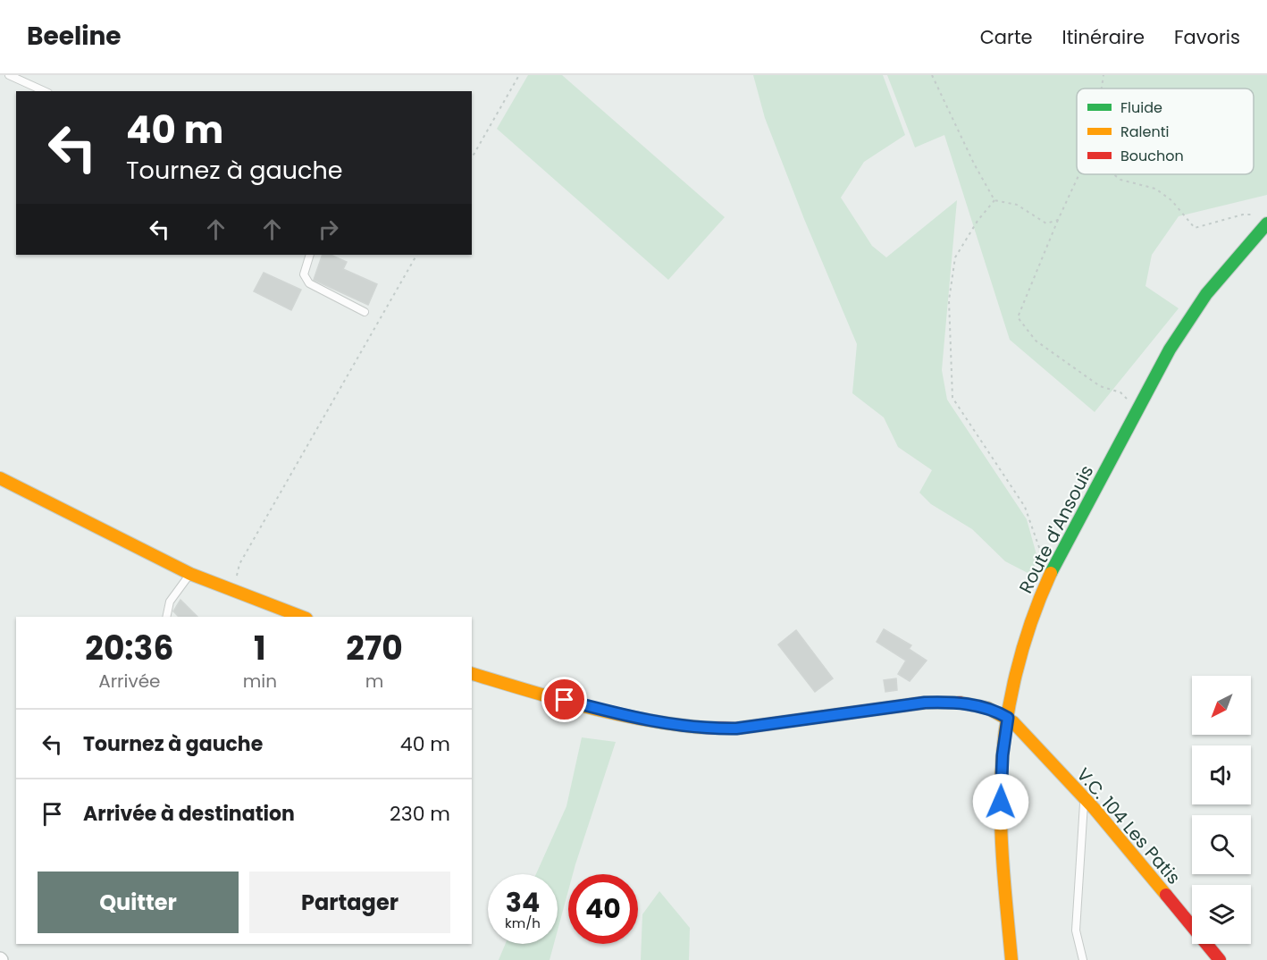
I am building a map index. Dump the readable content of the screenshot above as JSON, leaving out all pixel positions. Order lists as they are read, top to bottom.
{
  "streets": {
    "street": ["Route d'Ansouis", "V.C. 104 Les Patis"]
  },
  "crossings": [
    ["Route d'Ansouis", "V.C. 104 Les Patis"]
  ],
  "legend": ["Fluide", "Ralenti", "Bouchon"],
  "north": "bottom left",
  "page": {
    "header": "Beeline",
    "nav": ["Carte", "Itinéraire", "Favoris"],
    "turn": ["40 m", "Tournez à gauche"],
    "eta": [
      "20:36",
      "Arrivée",
      "1",
      "min",
      "270",
      "m"
    ],
    "list": [
      {
        "name": "Tournez à gauche",
        "value": "40 m"
      },
      {
        "name": "Arrivée à destination",
        "value": "230 m"
      }
    ],
    "buttons": ["Quitter", "Partager"],
    "speed": "34 km/h",
    "limit": "40"
  }
}
